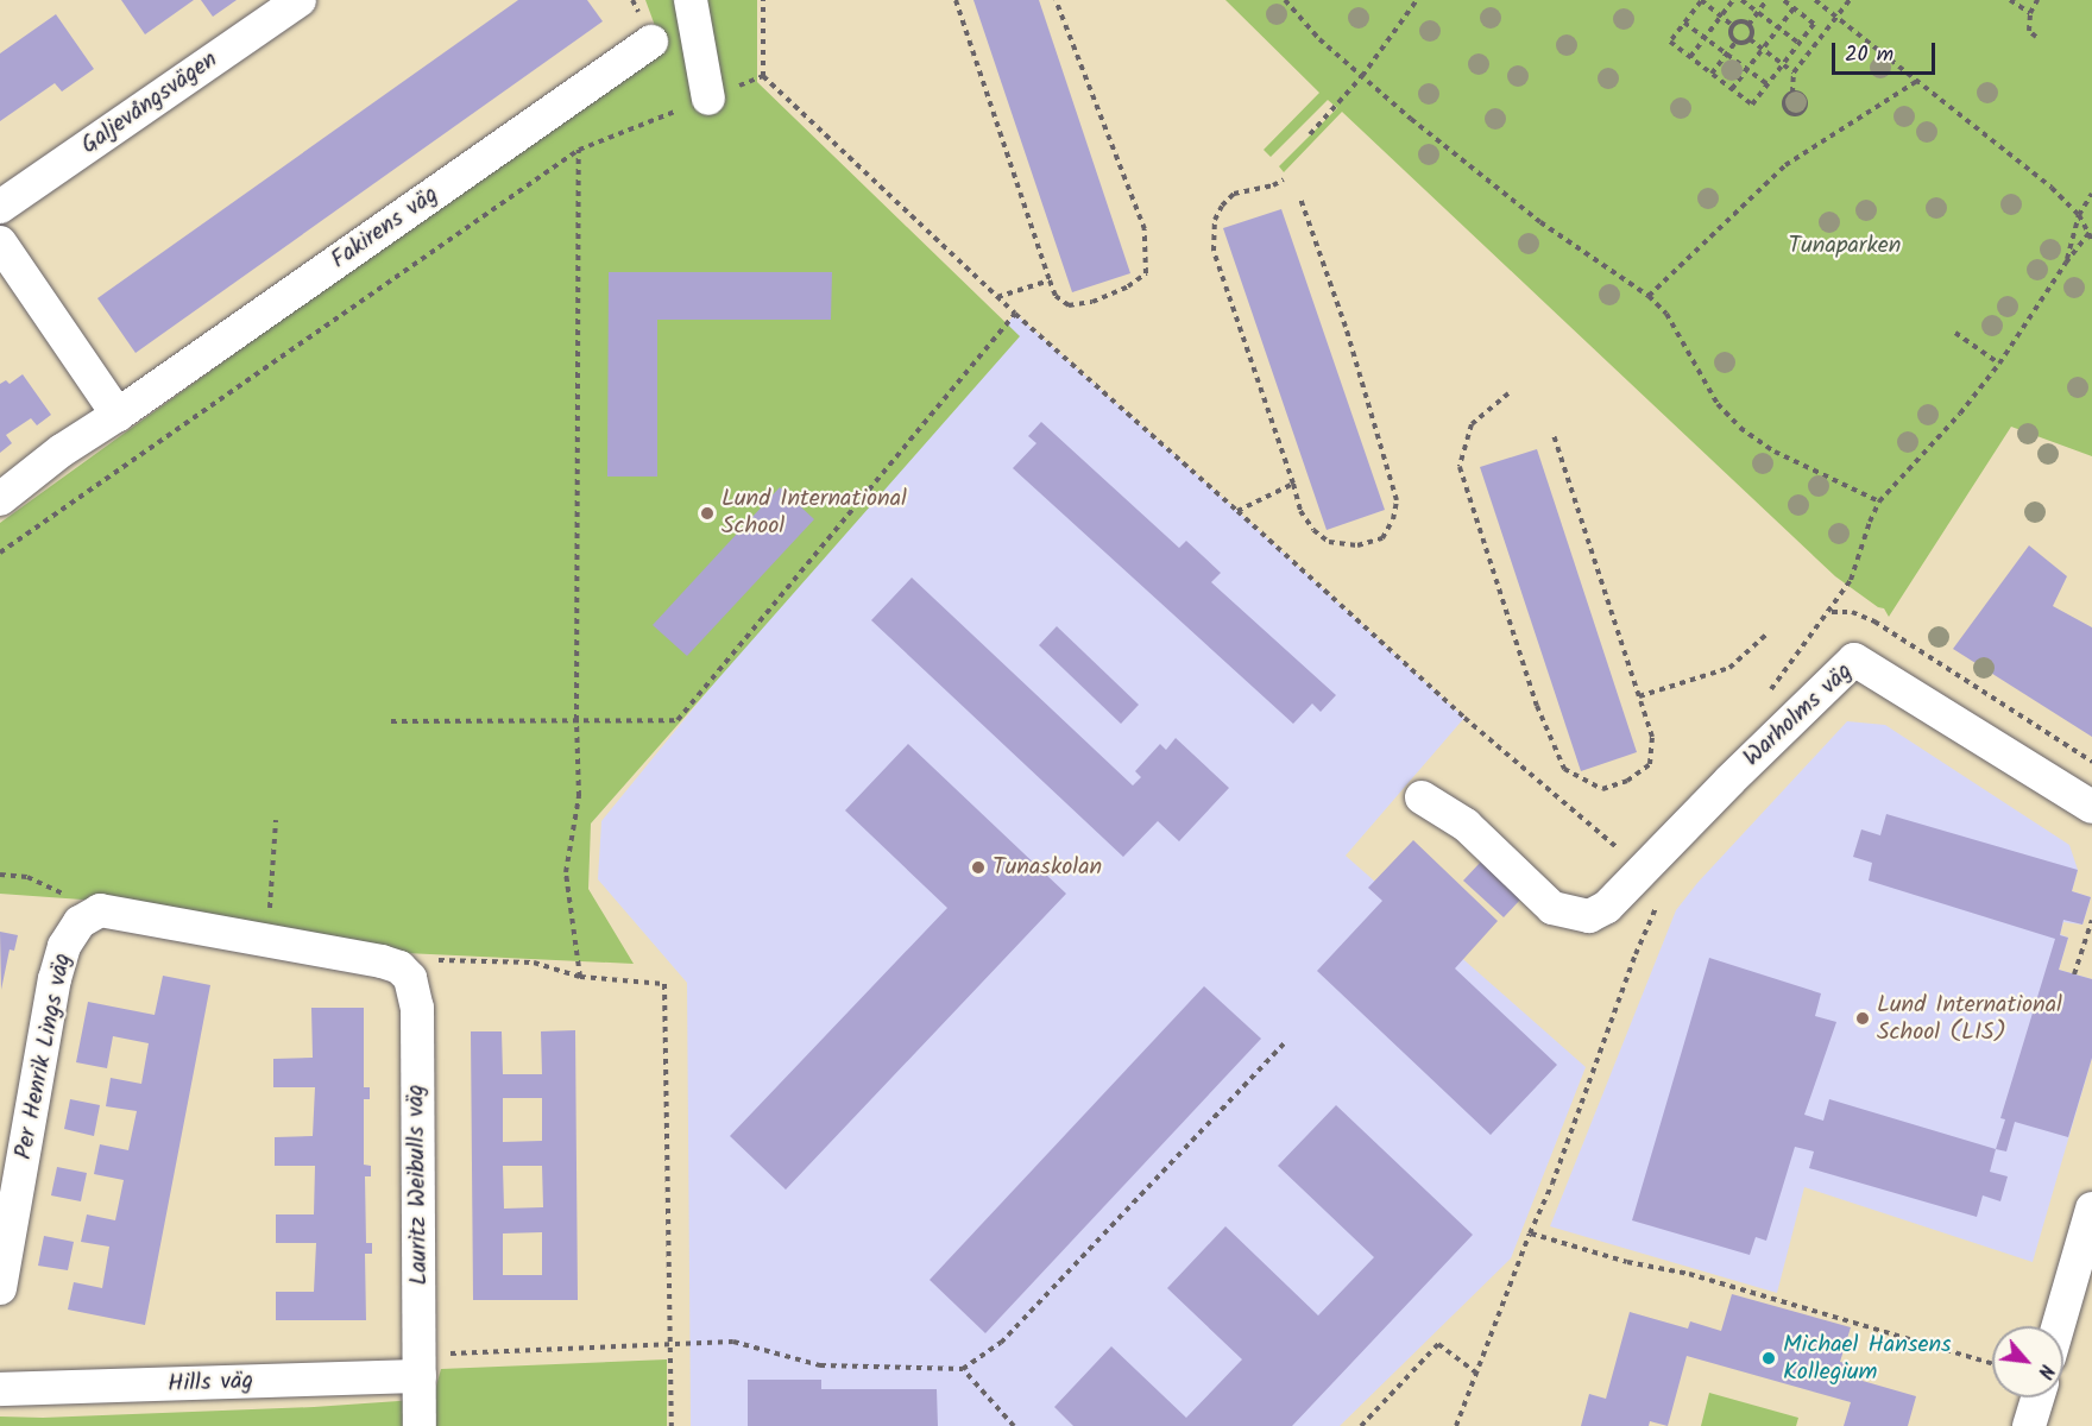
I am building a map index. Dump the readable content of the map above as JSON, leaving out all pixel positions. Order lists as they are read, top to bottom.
{
  "streets": {
    "street": [
      "Galjevångsvägen",
      "Fakirens väg",
      "Warholms väg",
      "Per Henrik Lings väg",
      "Lauritz Weibulls väg",
      "Hills väg"
    ]
  },
  "crossings": [
    ["Lauritz Weibulls väg", "Hills väg"]
  ],
  "parks": ["Tunaparken"],
  "places": [
    "Lund International School",
    "Tunaskolan",
    "Lund International School (LIS)",
    "Michael Hansens Kollegium"
  ],
  "scale_bar": "20 m",
  "north": "bottom right"
}
